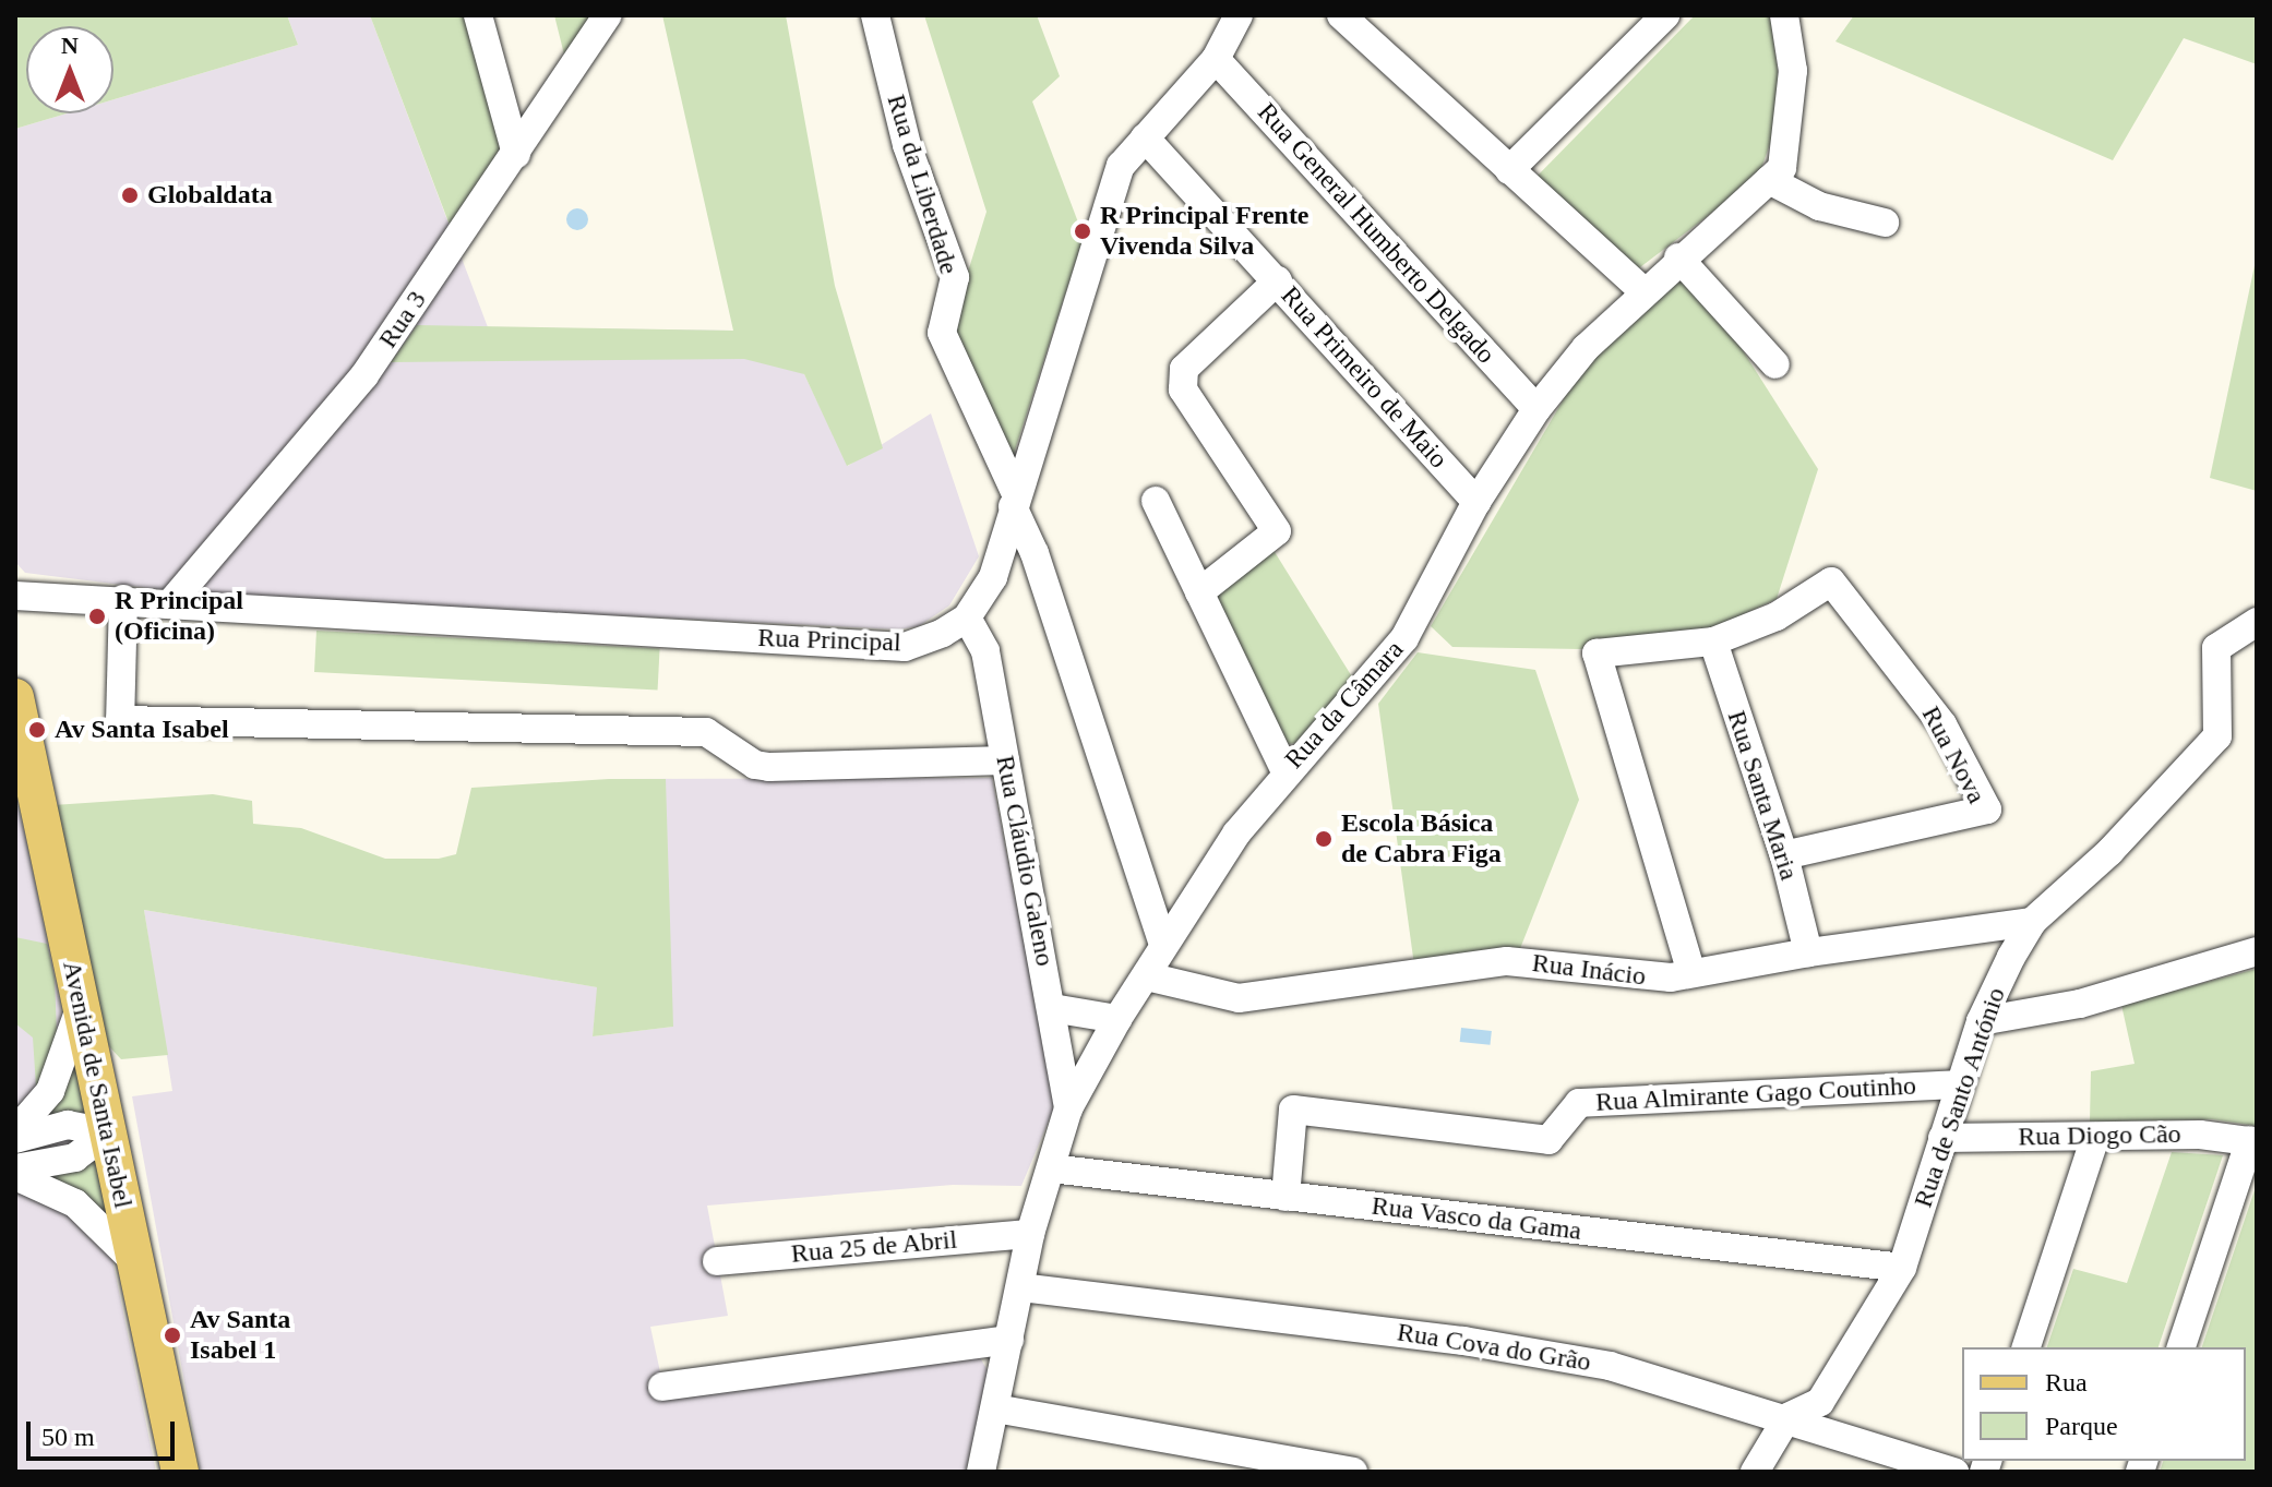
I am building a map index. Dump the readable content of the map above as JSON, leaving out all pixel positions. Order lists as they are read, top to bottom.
{
  "streets": {
    "main road": ["Avenida de Santa Isabel"],
    "street": [
      "Rua da Liberdade",
      "Rua General Humberto Delgado",
      "Rua 3",
      "Rua Primeiro de Maio",
      "Rua Principal",
      "Rua da Câmara",
      "Rua Nova",
      "Rua Santa Maria",
      "Rua Cláudio Galeno",
      "Rua Inácio",
      "Rua Almirante Gago Coutinho",
      "Rua de Santo António",
      "Rua Diogo Cão",
      "Rua Vasco da Gama",
      "Rua 25 de Abril",
      "Rua Cova do Grão"
    ]
  },
  "crossings": [
    ["Rua da Liberdade", "Rua da Câmara"],
    ["Rua General Humberto Delgado", "Rua da Câmara"],
    ["Rua 3", "Rua Principal"],
    ["Rua Primeiro de Maio", "Rua da Câmara"],
    ["Rua Principal", "Rua Cláudio Galeno"],
    ["Rua da Câmara", "Rua Cláudio Galeno"],
    ["Rua da Câmara", "Rua Inácio"],
    ["Rua da Câmara", "Rua Vasco da Gama"],
    ["Rua da Câmara", "Rua 25 de Abril"],
    ["Rua da Câmara", "Rua Cova do Grão"],
    ["Rua Nova", "Rua Santa Maria"],
    ["Rua Santa Maria", "Rua Inácio"],
    ["Rua Inácio", "Rua de Santo António"],
    ["Rua Almirante Gago Coutinho", "Rua de Santo António"],
    ["Rua Almirante Gago Coutinho", "Rua Vasco da Gama"],
    ["Rua de Santo António", "Rua Diogo Cão"],
    ["Rua de Santo António", "Rua Vasco da Gama"],
    ["Rua de Santo António", "Rua Cova do Grão"]
  ],
  "places": [
    "Globaldata",
    "R Principal Frente Vivenda Silva",
    "R Principal (Oficina)",
    "Av Santa Isabel",
    "Escola Básica de Cabra Figa",
    "Av Santa Isabel 1"
  ],
  "legend": ["Rua", "Parque"],
  "scale_bar": "50 m",
  "north": "top"
}
